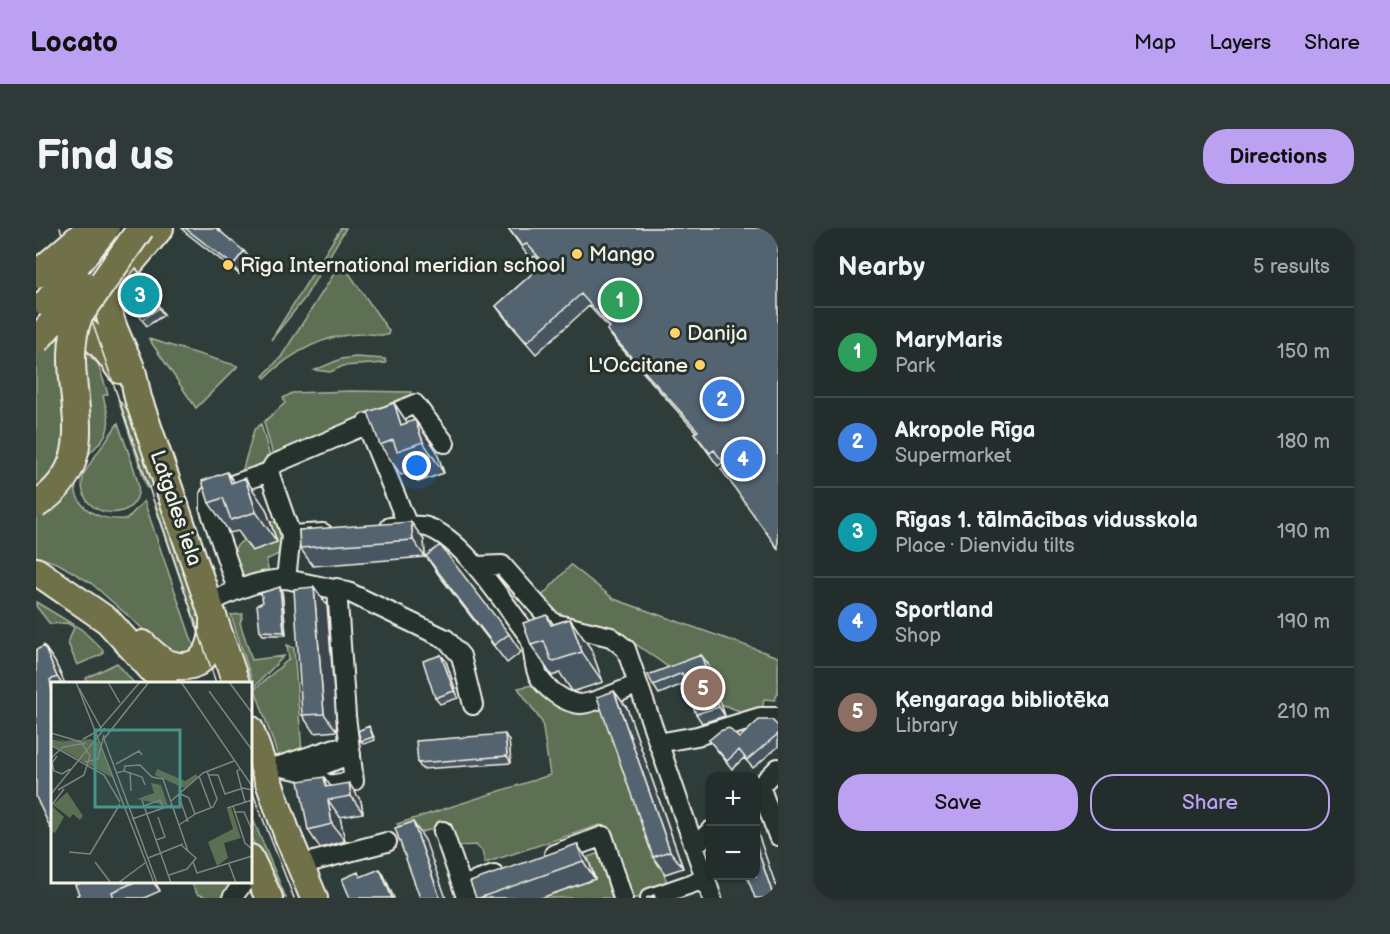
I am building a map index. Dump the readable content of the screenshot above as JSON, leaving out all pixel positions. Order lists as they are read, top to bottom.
{
  "streets": {
    "highway": ["Latgales iela"]
  },
  "places": [
    "Mango",
    "Rīga International meridian school",
    "Danija",
    "L'Occitane"
  ],
  "page": {
    "header": "Locato",
    "nav": ["Map", "Layers", "Share"],
    "buttons": [
      "Directions",
      ["Save", "Share"]
    ],
    "title": "Find us",
    "heading": ["Nearby", "5 results"],
    "pins": [
      "3",
      "1",
      "2",
      "4",
      "5"
    ],
    "list": [
      {
        "mark": "1",
        "name": "MaryMaris",
        "note": "Park",
        "value": "150 m"
      },
      {
        "mark": "2",
        "name": "Akropole Rīga",
        "note": "Supermarket",
        "value": "180 m"
      },
      {
        "mark": "3",
        "name": "Rīgas 1. tālmācības vidusskola",
        "note": "Place · Dienvidu tilts",
        "value": "190 m"
      },
      {
        "mark": "4",
        "name": "Sportland",
        "note": "Shop",
        "value": "190 m"
      },
      {
        "mark": "5",
        "name": "Ķengaraga bibliotēka",
        "note": "Library",
        "value": "210 m"
      }
    ],
    "map_buttons": ["+", "−"]
  }
}
